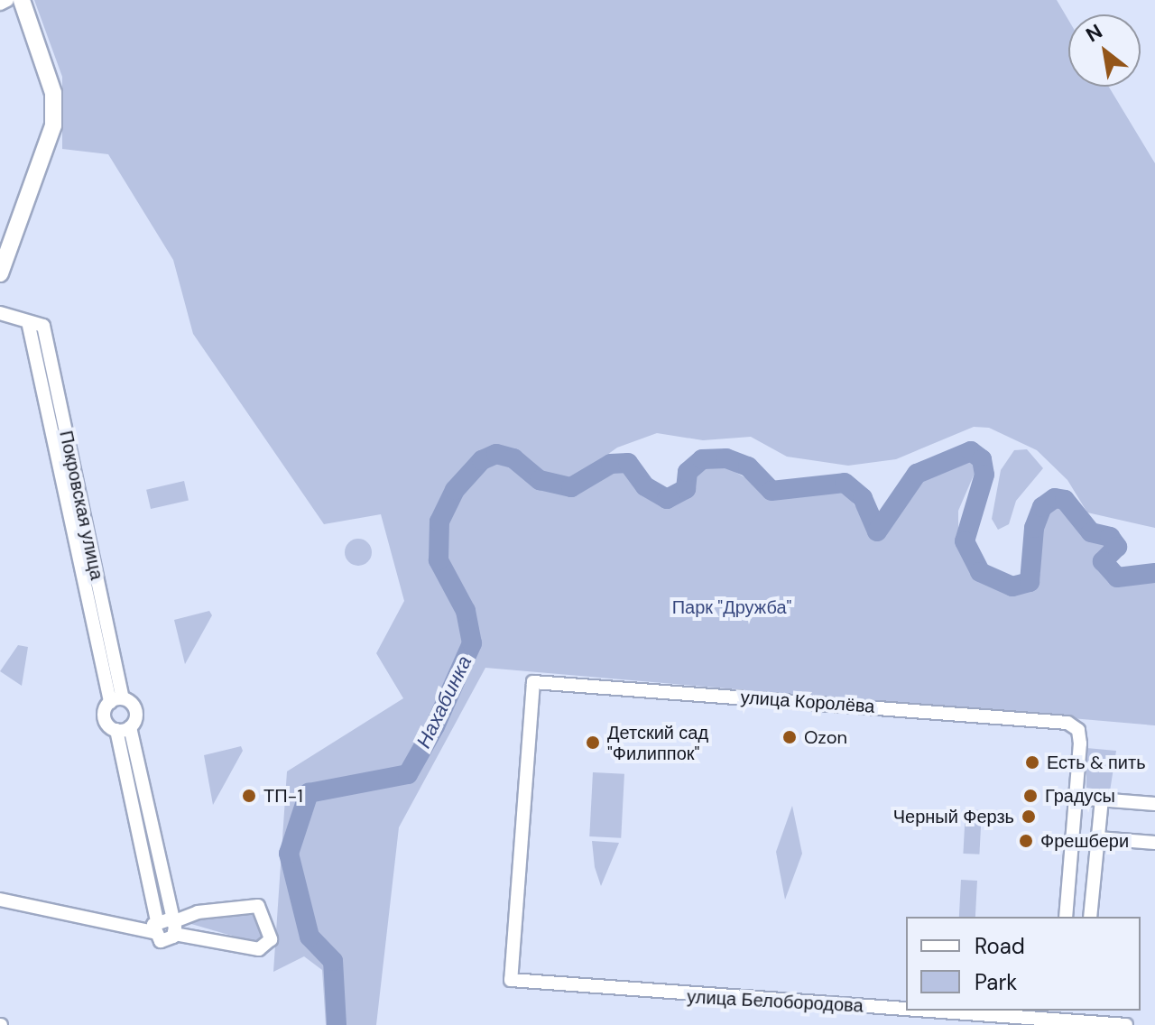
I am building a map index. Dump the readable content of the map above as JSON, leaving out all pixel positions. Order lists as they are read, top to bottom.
{
  "streets": {
    "street": ["Покровская улица", "улица Королёва", "улица Белобородова"]
  },
  "crossings": [
    ["улица Королёва", "улица Белобородова"]
  ],
  "water": ["Нахабинка"],
  "parks": ["Парк \"Дружба\""],
  "places": [
    "Ozon",
    "Детский сад \"Филиппок\"",
    "Есть & пить",
    "ТП-1",
    "Градусы",
    "Черный Ферзь",
    "Фрешбери"
  ],
  "legend": ["Road", "Park"],
  "north": "top left"
}
